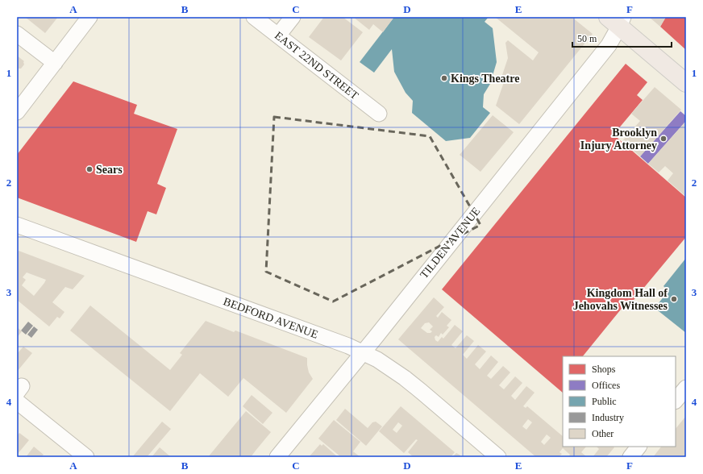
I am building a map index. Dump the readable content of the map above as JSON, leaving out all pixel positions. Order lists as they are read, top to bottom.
{
  "streets": {
    "street": ["EAST 22ND STREET", "TILDEN AVENUE", "BEDFORD AVENUE"]
  },
  "crossings": [
    ["TILDEN AVENUE", "BEDFORD AVENUE"]
  ],
  "places": [
    "Kings Theatre",
    "Brooklyn Injury Attorney",
    "Sears",
    "Kingdom Hall of Jehovahs Witnesses"
  ],
  "legend": [
    "Shops",
    "Offices",
    "Public",
    "Industry",
    "Other"
  ],
  "scale_bar": "50 m",
  "grid": {
    "columns": [
      "A",
      "B",
      "C",
      "D",
      "E",
      "F"
    ],
    "rows": [
      "1",
      "2",
      "3",
      "4"
    ]
  }
}
